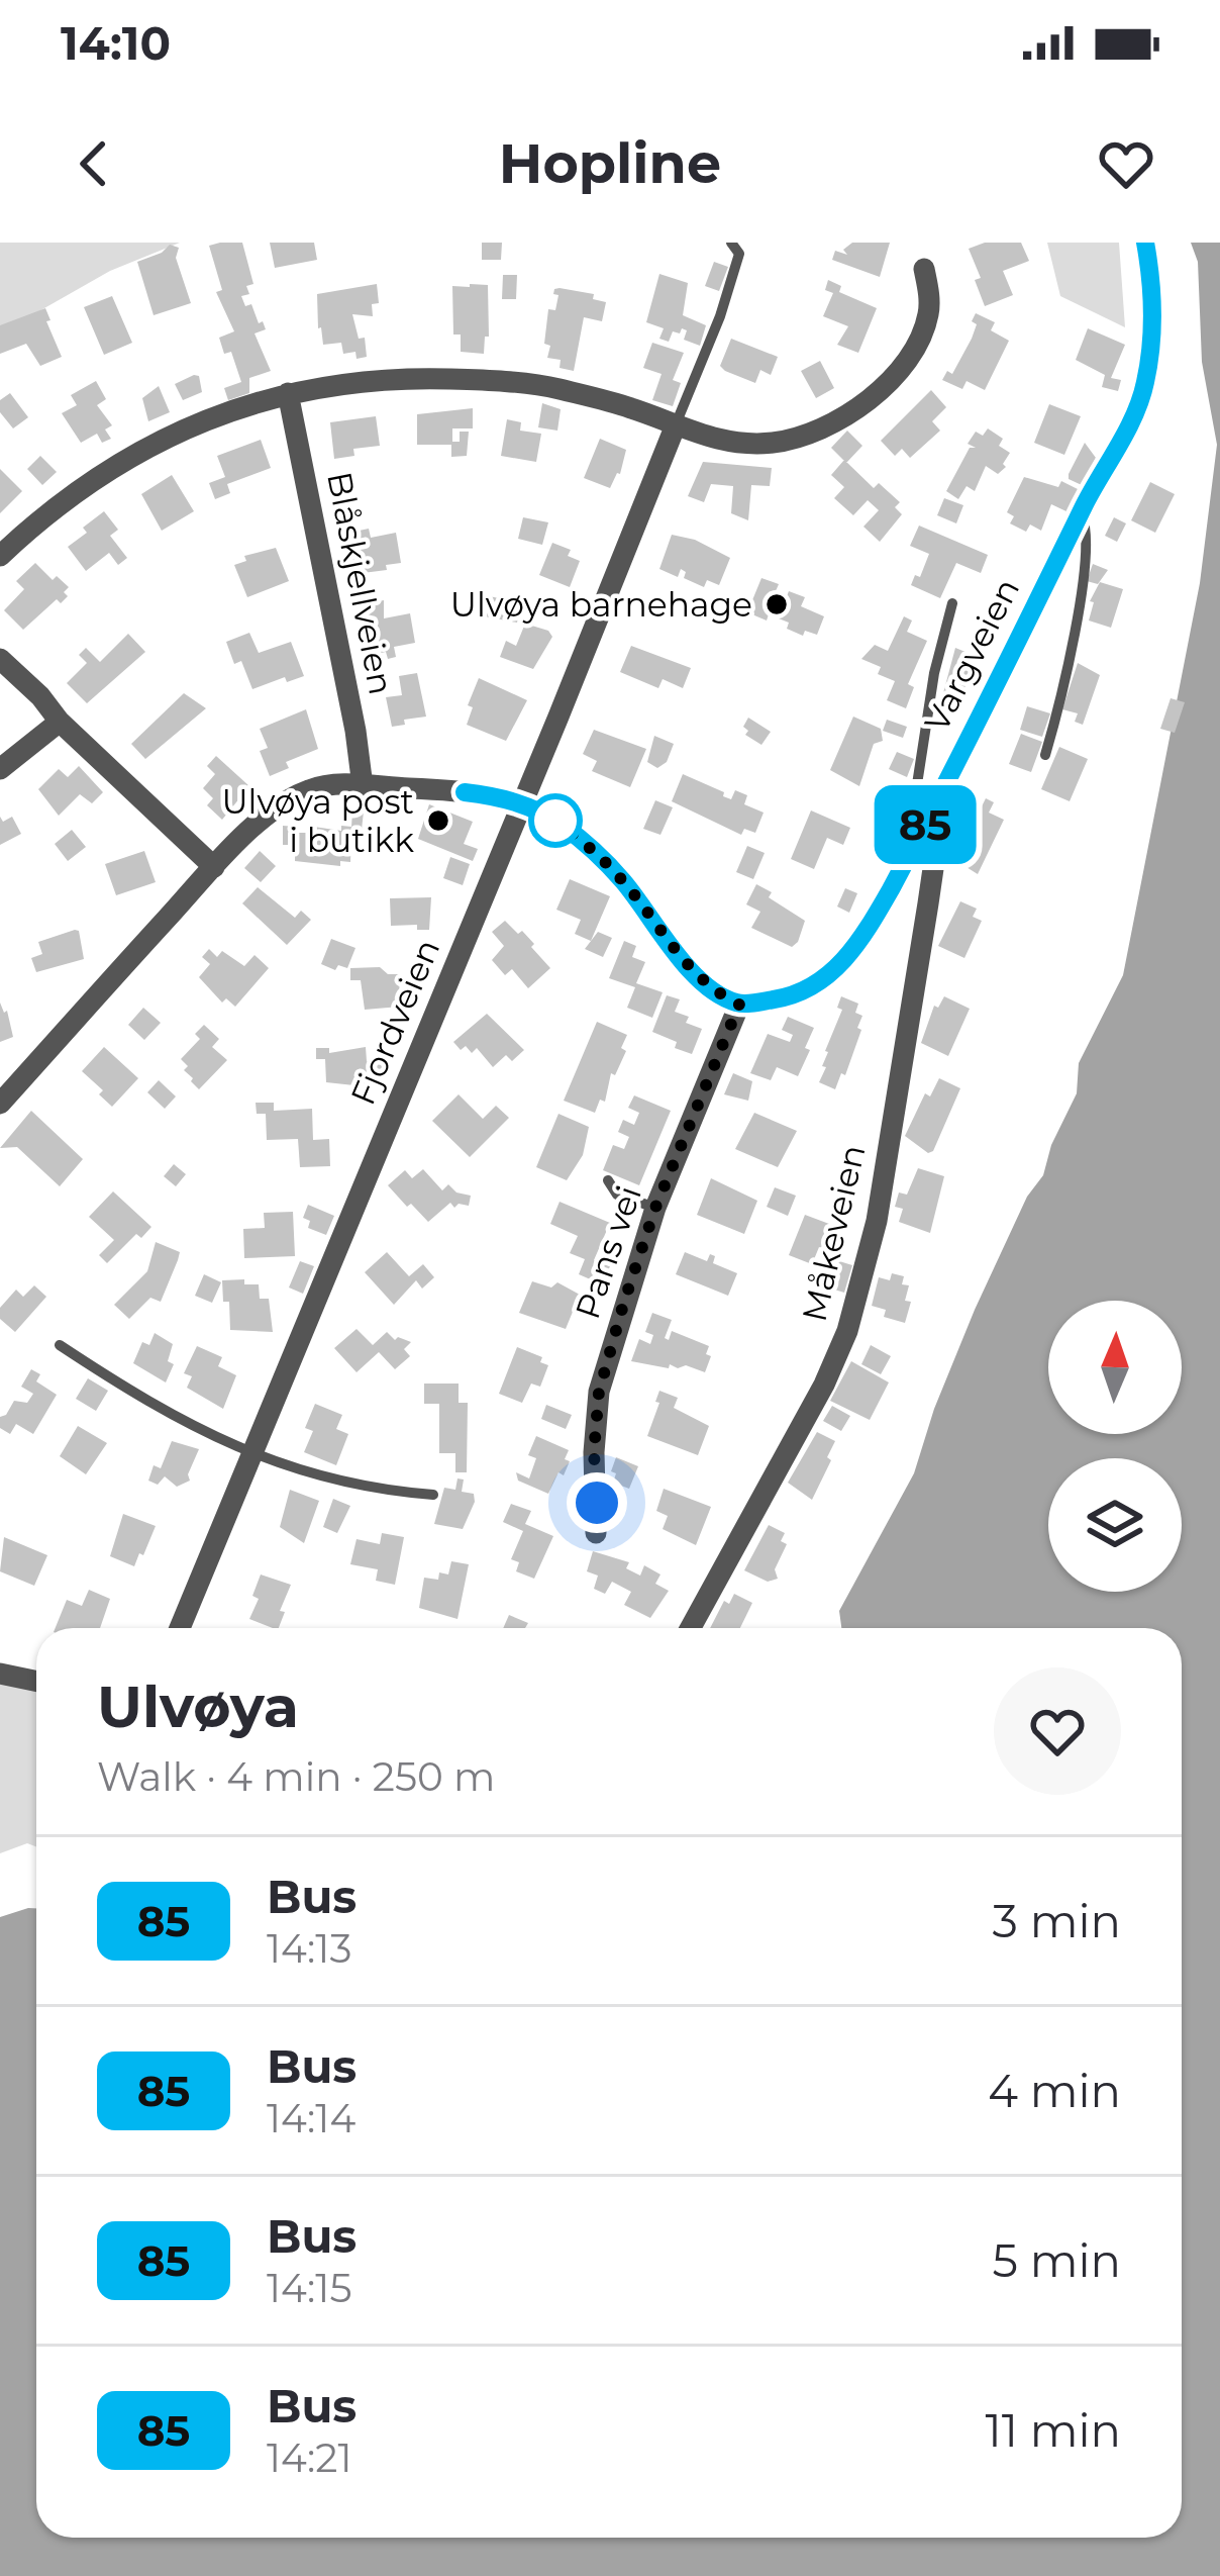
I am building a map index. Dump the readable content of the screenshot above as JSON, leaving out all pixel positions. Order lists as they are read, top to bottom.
{
  "streets": {
    "street": [
      "Blåskjellveien",
      "Vargveien",
      "Fjordveien",
      "Måkeveien",
      "Pans vei"
    ]
  },
  "crossings": [
    ["Vargveien", "Måkeveien"],
    ["Vargveien", "Pans vei"]
  ],
  "places": ["Ulvøya barnehage", "Ulvøya post i butikk"],
  "lines": ["bus line 85"],
  "north": "top",
  "page": {
    "status": "14:10",
    "header": "Hopline",
    "on_map": "85",
    "heading": ["Ulvøya", "Walk · 4 min · 250 m"],
    "list": [
      {
        "mark": "85",
        "name": "Bus",
        "note": "14:13",
        "value": "3 min"
      },
      {
        "mark": "85",
        "name": "Bus",
        "note": "14:14",
        "value": "4 min"
      },
      {
        "mark": "85",
        "name": "Bus",
        "note": "14:15",
        "value": "5 min"
      },
      {
        "mark": "85",
        "name": "Bus",
        "note": "14:21",
        "value": "11 min"
      }
    ]
  }
}
